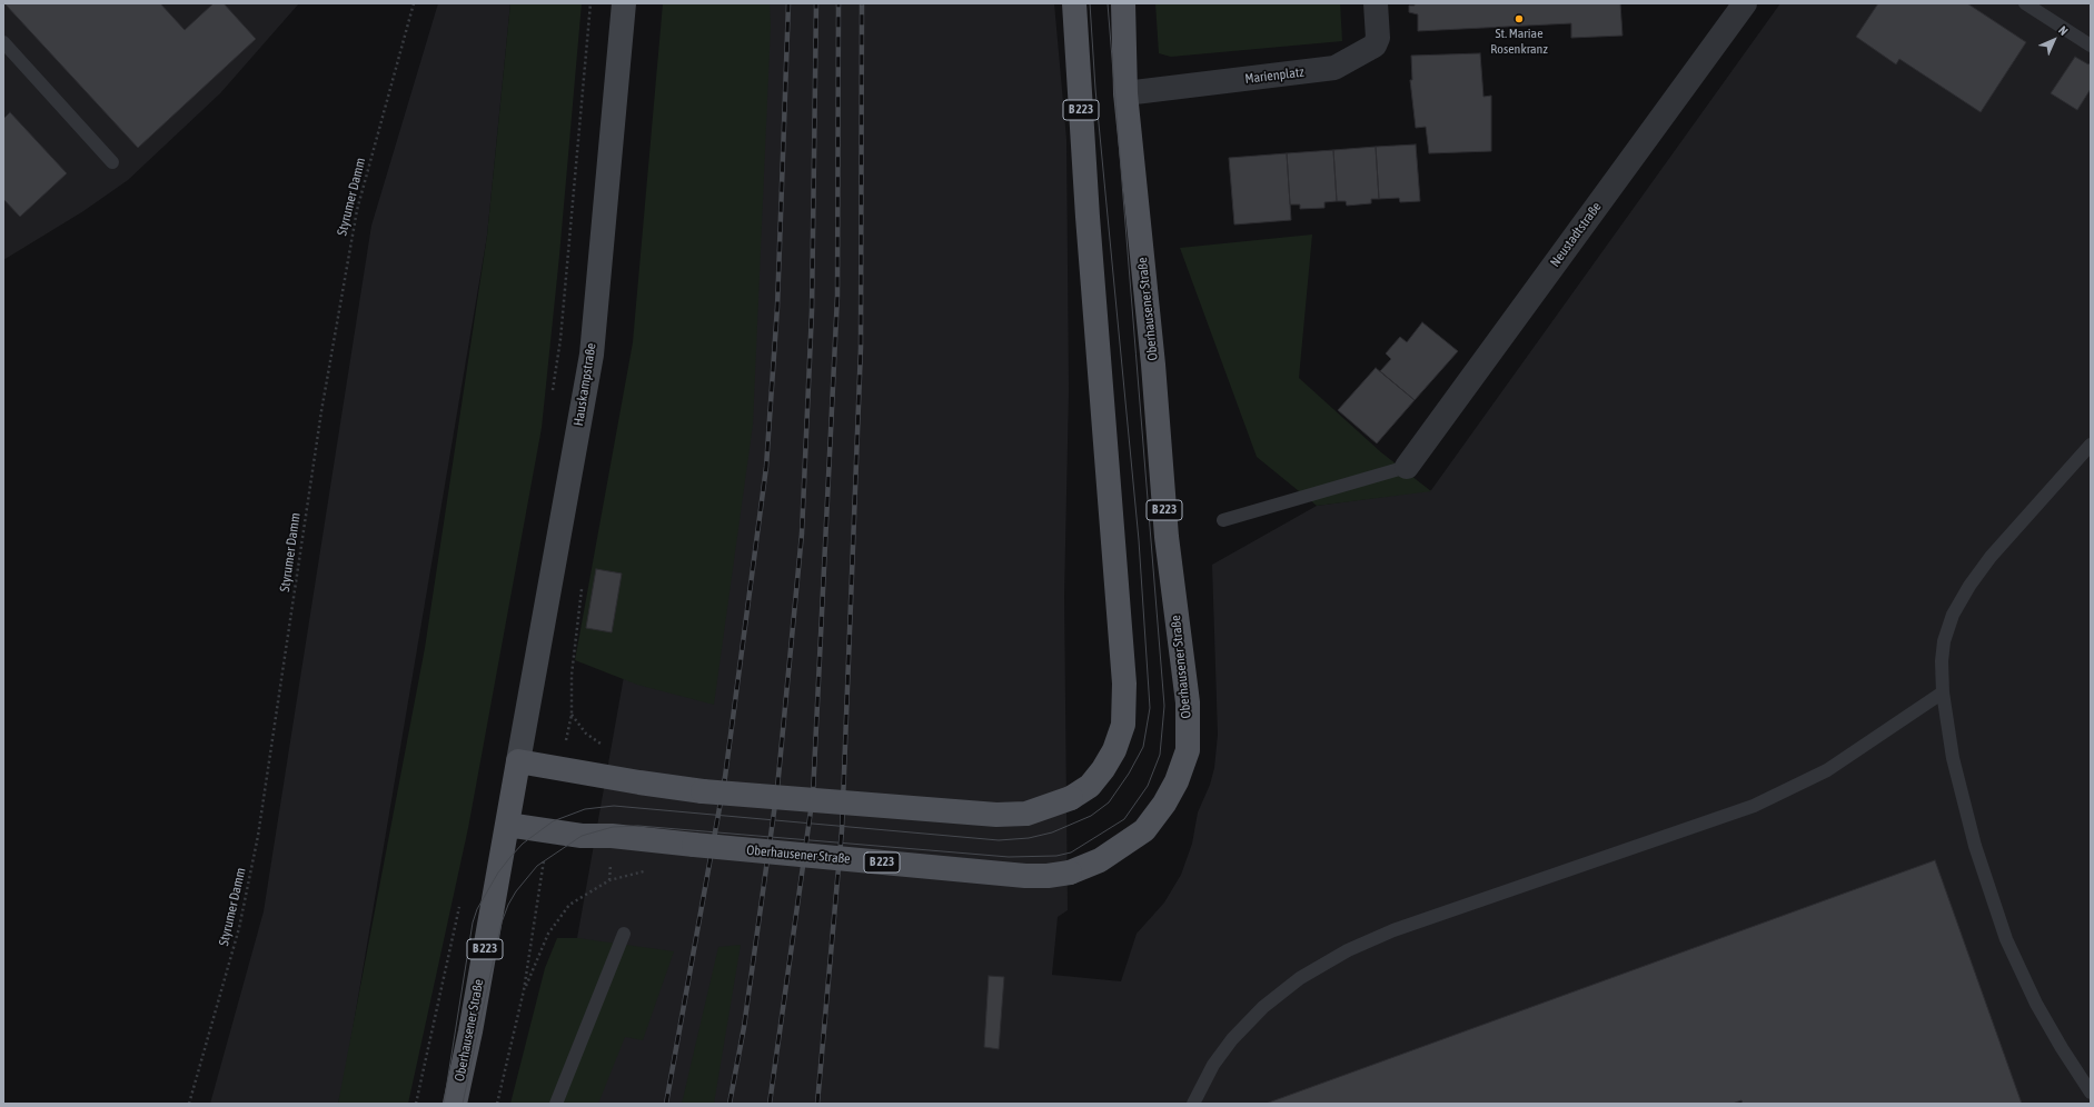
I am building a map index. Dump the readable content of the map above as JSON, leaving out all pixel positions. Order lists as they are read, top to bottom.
{
  "streets": {
    "main road": ["B 223", "Oberhausener Straße", "Hauskampstraße"],
    "street": ["Marienplatz", "Neustadtstraße"],
    "path": ["Styrumer Damm"]
  },
  "crossings": [
    ["Marienplatz", "Oberhausener Straße"],
    ["B 223", "Oberhausener Straße"],
    ["B 223", "Hauskampstraße"],
    ["Oberhausener Straße", "Hauskampstraße"]
  ],
  "places": ["St. Mariae Rosenkranz"],
  "north": "top right"
}
